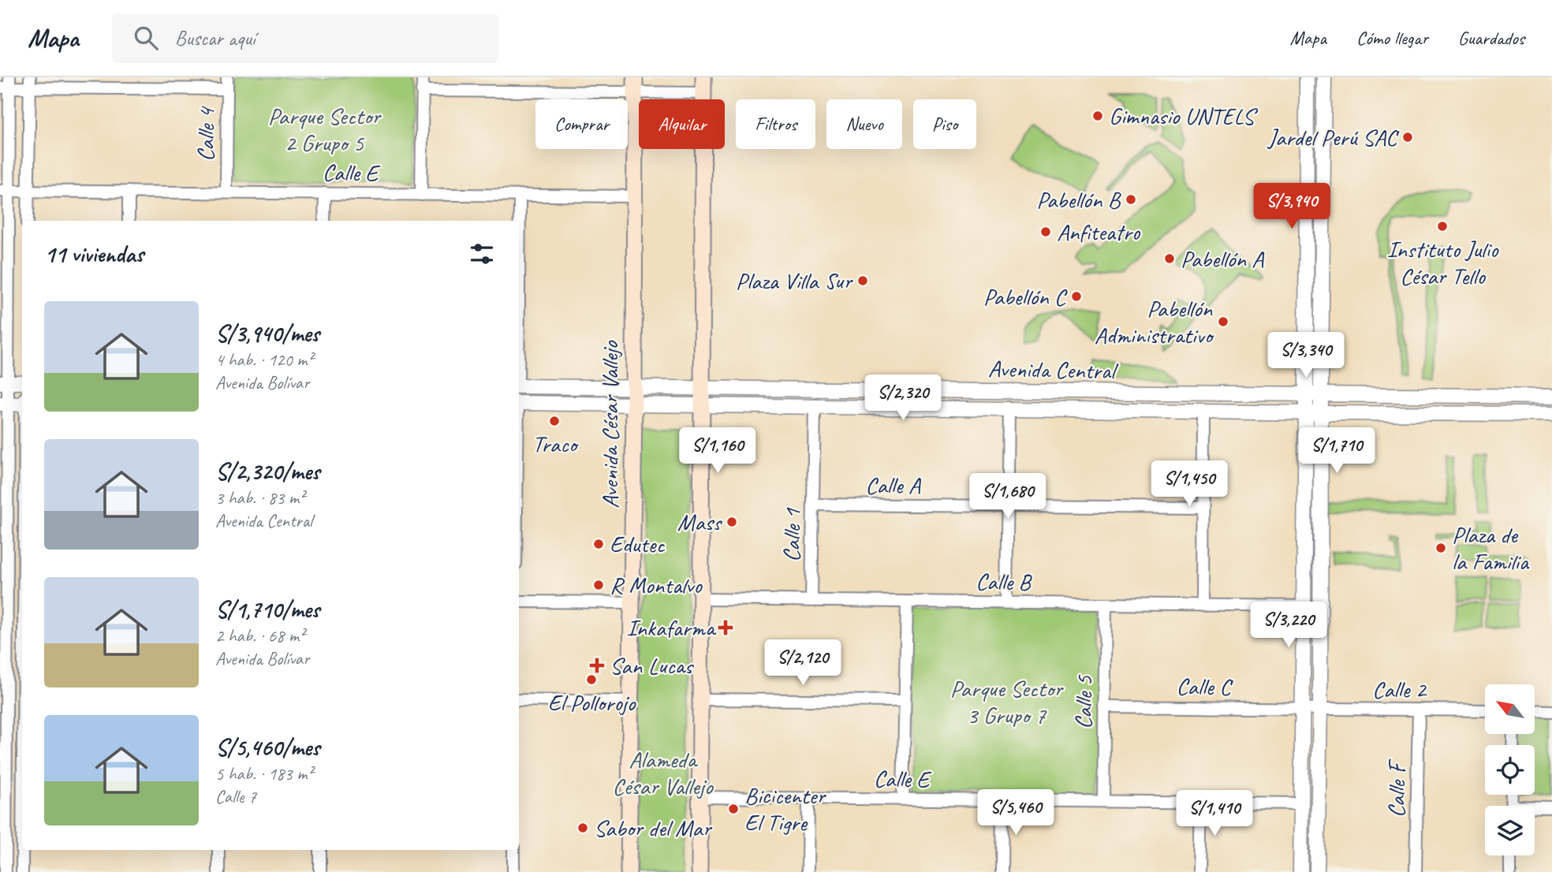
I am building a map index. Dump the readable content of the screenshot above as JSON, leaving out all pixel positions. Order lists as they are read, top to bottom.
{
  "streets": {
    "main road": ["Avenida César Vallejo"],
    "street": [
      "Calle 4",
      "Calle E",
      "Avenida Central",
      "Calle A",
      "Calle 1",
      "Calle B",
      "Calle C",
      "Calle 2",
      "Calle 5",
      "Calle F"
    ]
  },
  "crossings": [
    ["Calle 4", "Calle E"],
    ["Calle E", "Avenida César Vallejo"],
    ["Calle E", "Calle 5"],
    ["Avenida Central", "Avenida César Vallejo"],
    ["Avenida Central", "Calle 1"],
    ["Calle A", "Calle 1"],
    ["Calle 1", "Calle B"],
    ["Calle B", "Calle 5"],
    ["Calle C", "Calle 2"],
    ["Calle C", "Calle 5"],
    ["Calle 2", "Calle F"]
  ],
  "parks": ["Parque Sector 2 Grupo 5", "Parque Sector 3 Grupo 7", "Alameda César Vallejo"],
  "places": {
    "other": [
      "Gimnasio UNTELS",
      "Jardel Perú SAC",
      "Pabellón B",
      "Instituto Julio César Tello",
      "Anfiteatro",
      "Pabellón A",
      "Plaza Villa Sur",
      "Pabellón C",
      "Pabellón Administrativo",
      "Traco",
      "Mass",
      "Edutec",
      "Plaza de la Familia",
      "R Montalvo",
      "El Pollorojo",
      "Bicicenter El Tigre",
      "Sabor del Mar"
    ],
    "health": ["Inkafarma", "San Lucas"]
  },
  "north": "top left",
  "page": {
    "header": "Mapa",
    "search": "Buscar aquí",
    "nav": ["Mapa", "Cómo llegar", "Guardados"],
    "chip": [
      "Comprar",
      "Alquilar",
      "Filtros",
      "Nuevo",
      "Piso"
    ],
    "price": [
      "S/3,940",
      "S/3,340",
      "S/2,320",
      "S/1,160",
      "S/1,710",
      "S/1,450",
      "S/1,680",
      "S/3,220",
      "S/2,120",
      "S/5,460",
      "S/1,410"
    ],
    "heading": "11 viviendas",
    "list": [
      {
        "name": "S/3,940/mes",
        "note": "4 hab. · 120 m² · Avenida Bolívar"
      },
      {
        "name": "S/2,320/mes",
        "note": "3 hab. · 83 m² · Avenida Central"
      },
      {
        "name": "S/1,710/mes",
        "note": "2 hab. · 68 m² · Avenida Bolívar"
      },
      {
        "name": "S/5,460/mes",
        "note": "5 hab. · 183 m² · Calle 7"
      }
    ]
  }
}
